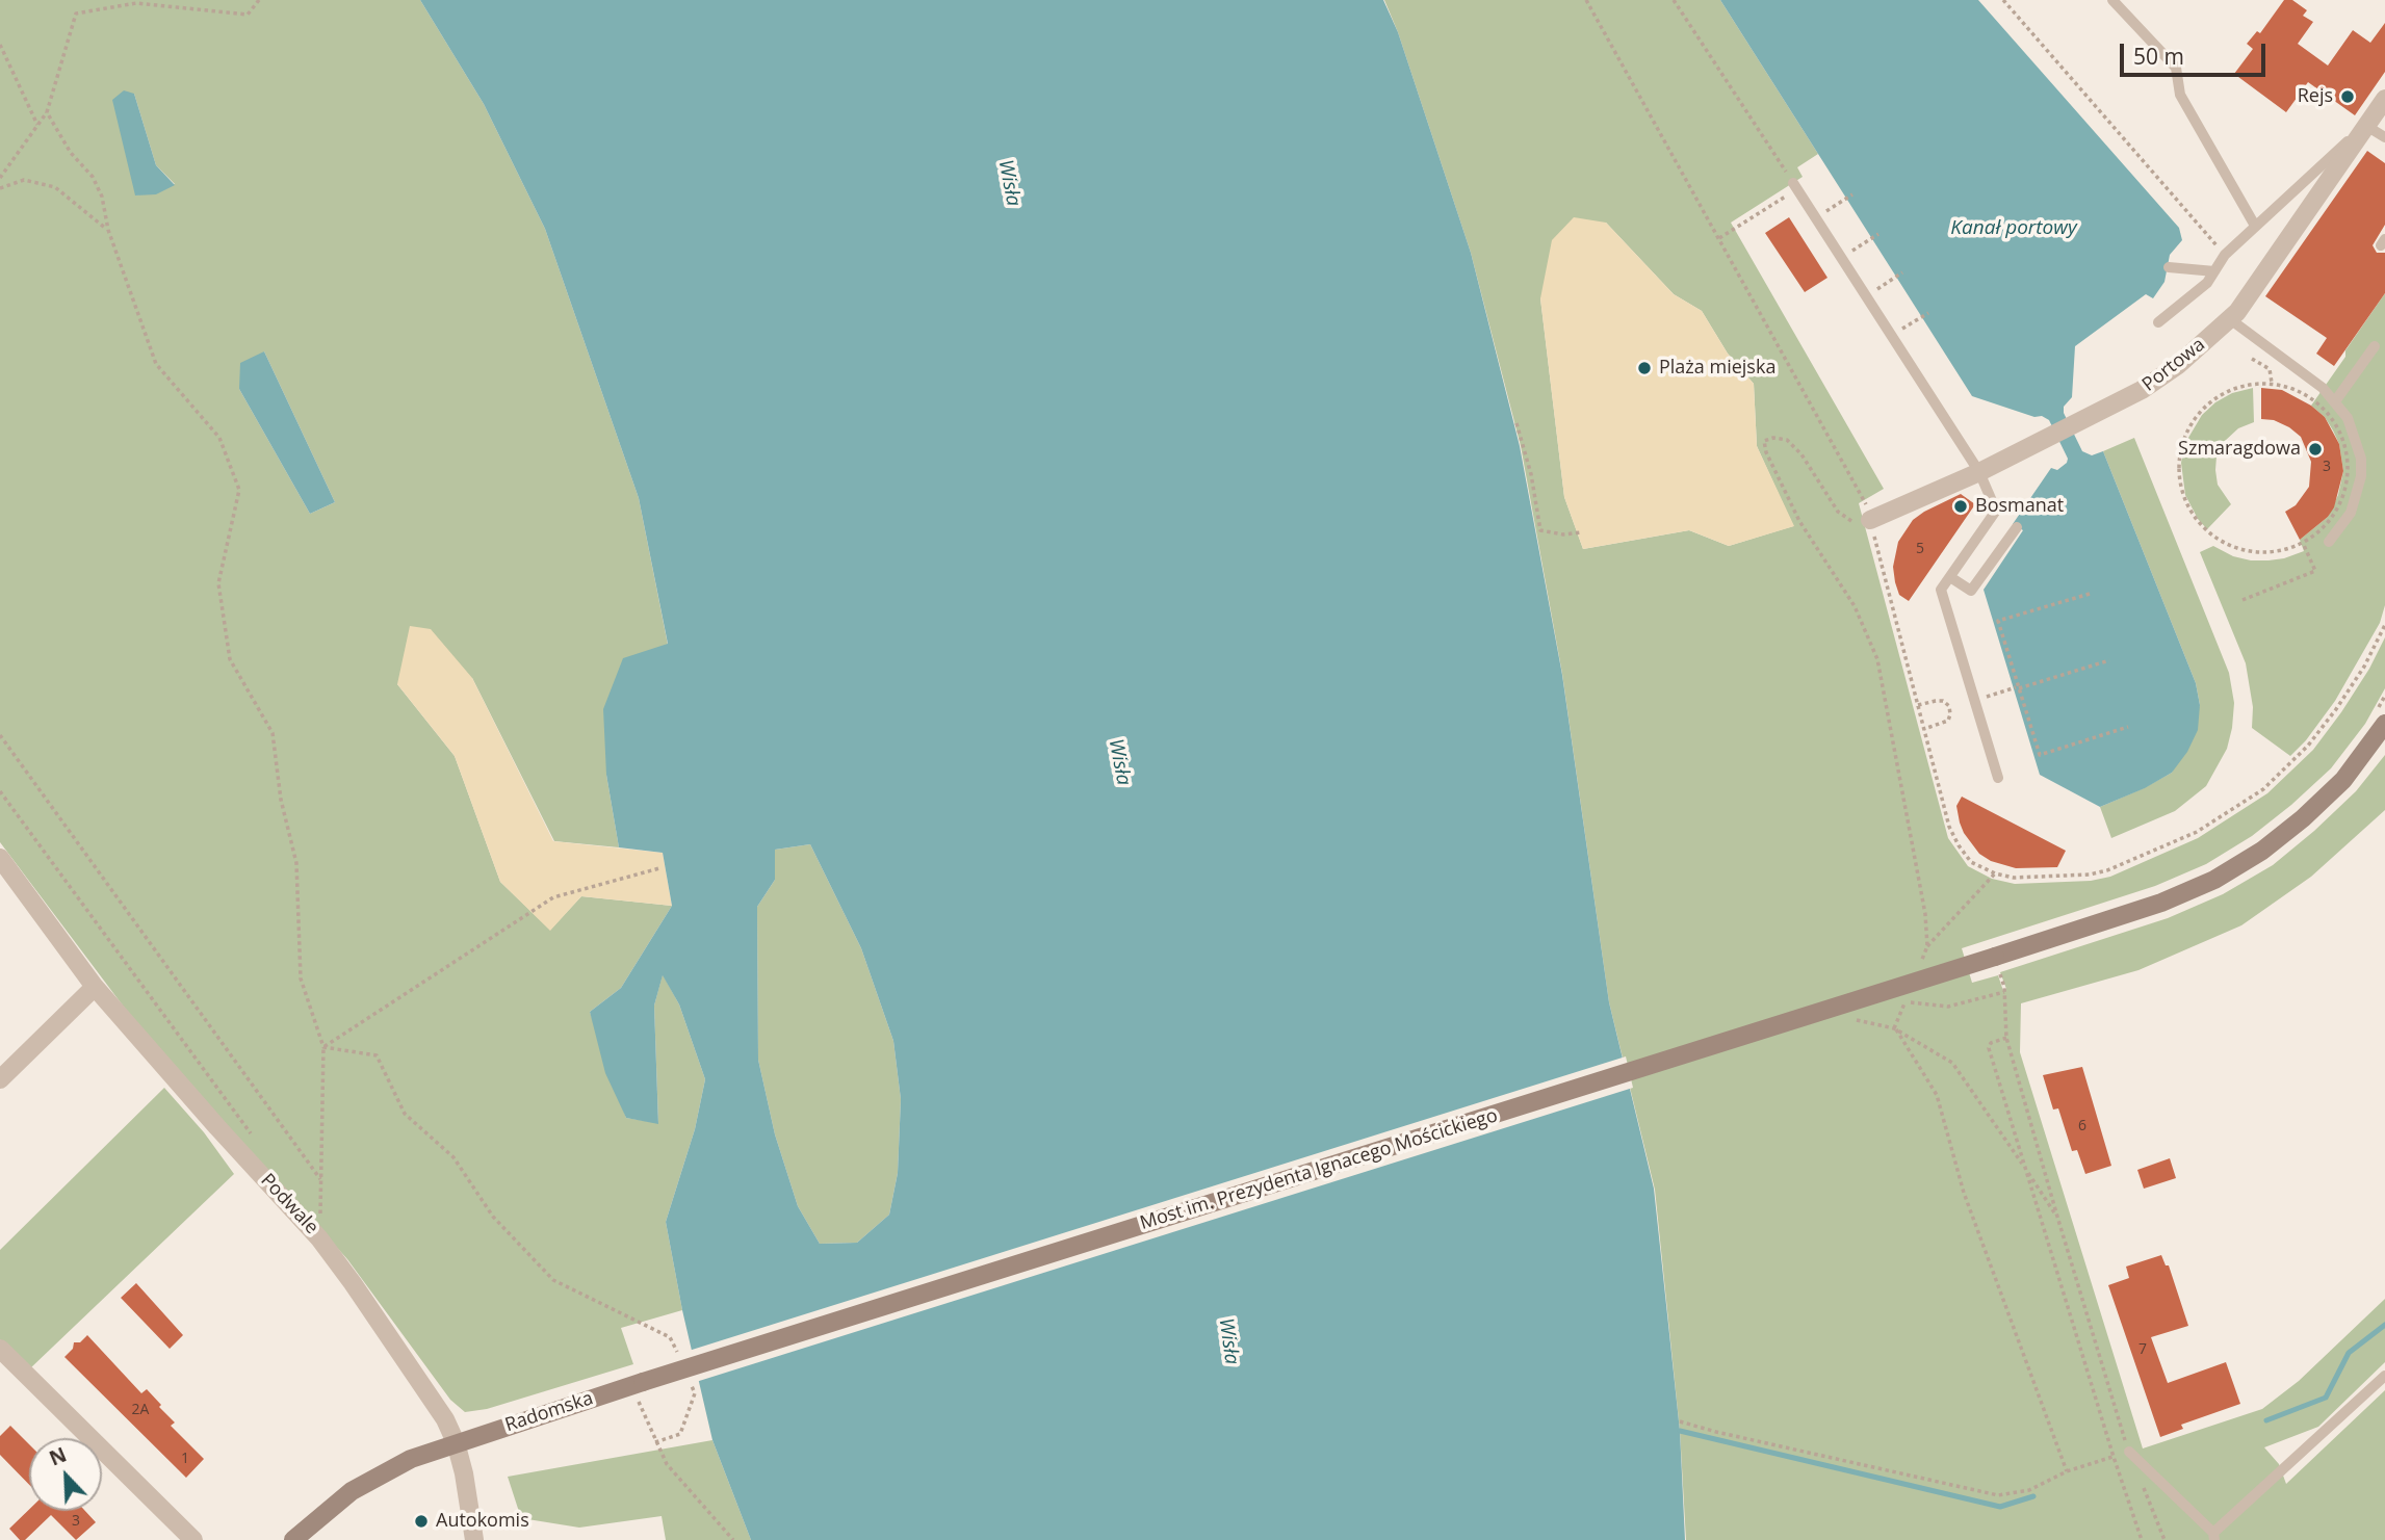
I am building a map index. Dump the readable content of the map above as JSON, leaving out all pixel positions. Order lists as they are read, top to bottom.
{
  "streets": {
    "main road": ["Most im. Prezydenta Ignacego Mościckiego", "Radomska"],
    "street": ["Portowa", "Podwale"]
  },
  "crossings": [
    ["Most im. Prezydenta Ignacego Mościckiego", "Radomska"],
    ["Podwale", "Radomska"]
  ],
  "water": ["Wisła", "Kanał portowy"],
  "places": [
    "Rejs",
    "Plaża miejska",
    "Szmaragdowa",
    "Bosmanat",
    "Autokomis"
  ],
  "house_numbers": [
    "3",
    "5",
    "6",
    "7",
    "2A",
    "1",
    "3"
  ],
  "scale_bar": "50 m",
  "north": "top left"
}
